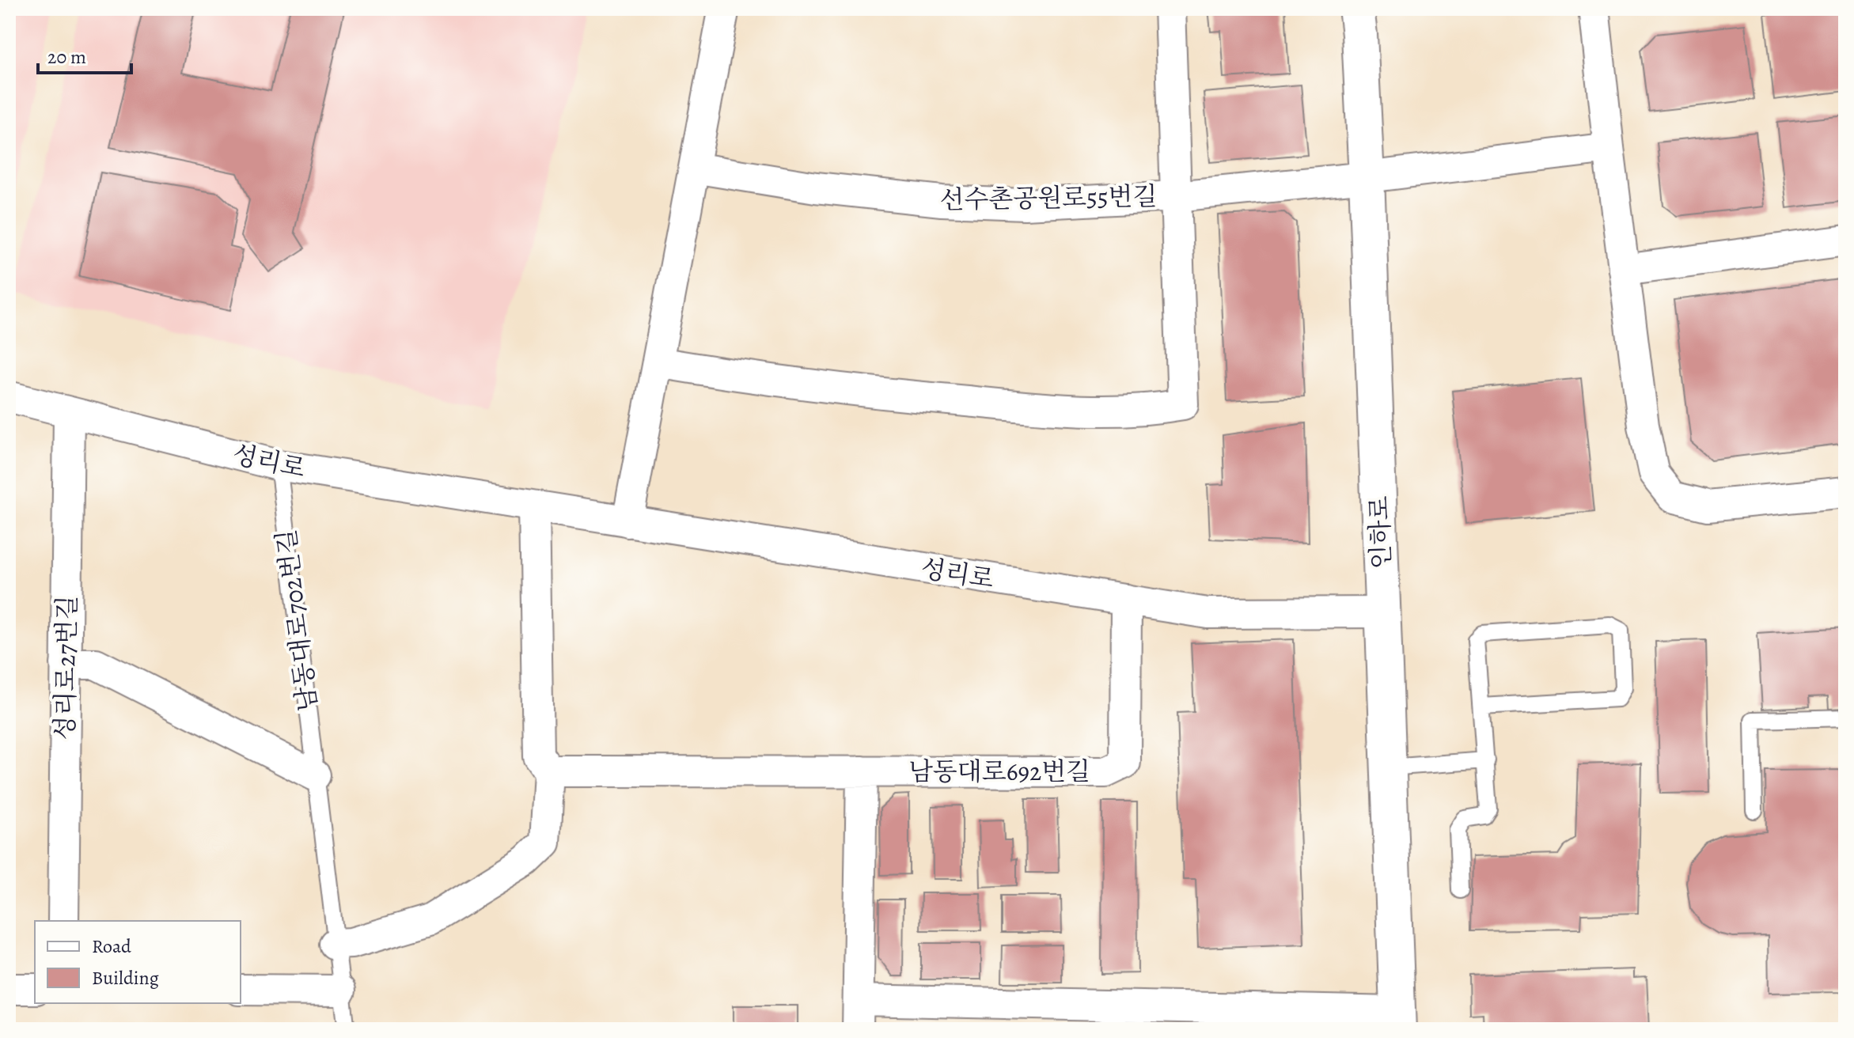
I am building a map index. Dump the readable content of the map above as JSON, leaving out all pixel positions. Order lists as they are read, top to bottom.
{
  "streets": {
    "main road": ["인하로"],
    "street": [
      "선수촌공원로55번길",
      "성리로",
      "성리로27번길",
      "남동대로692번길"
    ],
    "lane": ["남동대로702번길"]
  },
  "crossings": [
    ["선수촌공원로55번길", "인하로"],
    ["성리로", "인하로"],
    ["성리로", "남동대로702번길"],
    ["성리로", "성리로27번길"],
    ["성리로", "남동대로692번길"]
  ],
  "legend": ["Road", "Building"],
  "scale_bar": "20 m"
}
